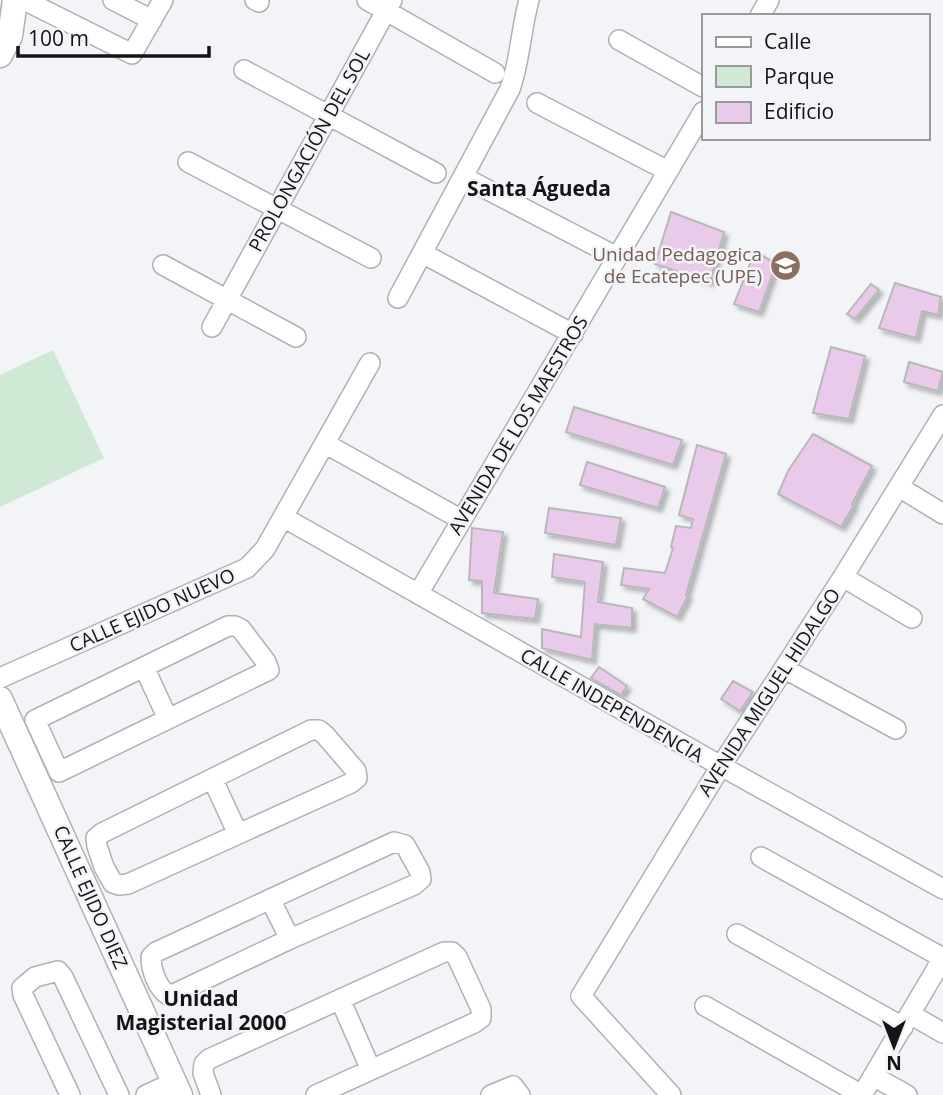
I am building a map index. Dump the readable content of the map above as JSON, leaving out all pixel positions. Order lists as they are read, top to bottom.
{
  "streets": {
    "main road": ["CALLE EJIDO DIEZ"],
    "street": [
      "PROLONGACIÓN DEL SOL",
      "AVENIDA DE LOS MAESTROS",
      "CALLE EJIDO NUEVO",
      "AVENIDA MIGUEL HIDALGO",
      "CALLE INDEPENDENCIA"
    ]
  },
  "crossings": [
    ["AVENIDA DE LOS MAESTROS", "CALLE INDEPENDENCIA"],
    ["CALLE EJIDO NUEVO", "CALLE INDEPENDENCIA"],
    ["AVENIDA MIGUEL HIDALGO", "CALLE INDEPENDENCIA"]
  ],
  "districts": ["Santa Águeda", "Unidad Magisterial 2000"],
  "places": {
    "school or university": ["Unidad Pedagogica de Ecatepec (UPE)"]
  },
  "legend": ["Calle", "Parque", "Edificio"],
  "scale_bar": "100 m",
  "north": "bottom"
}
